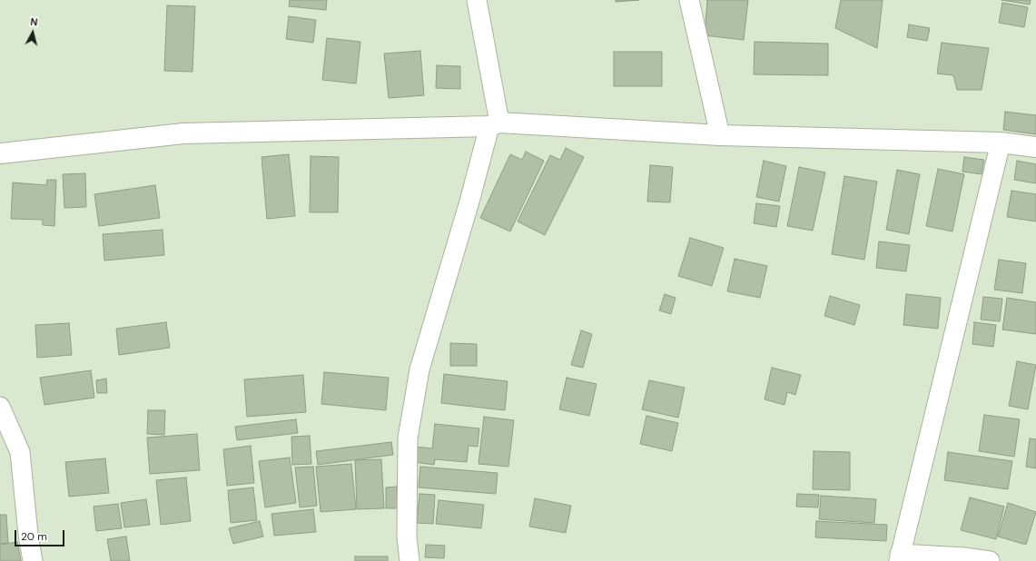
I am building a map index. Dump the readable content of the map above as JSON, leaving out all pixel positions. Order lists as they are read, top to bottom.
{
  "scale_bar": "20 m",
  "north": "top"
}
